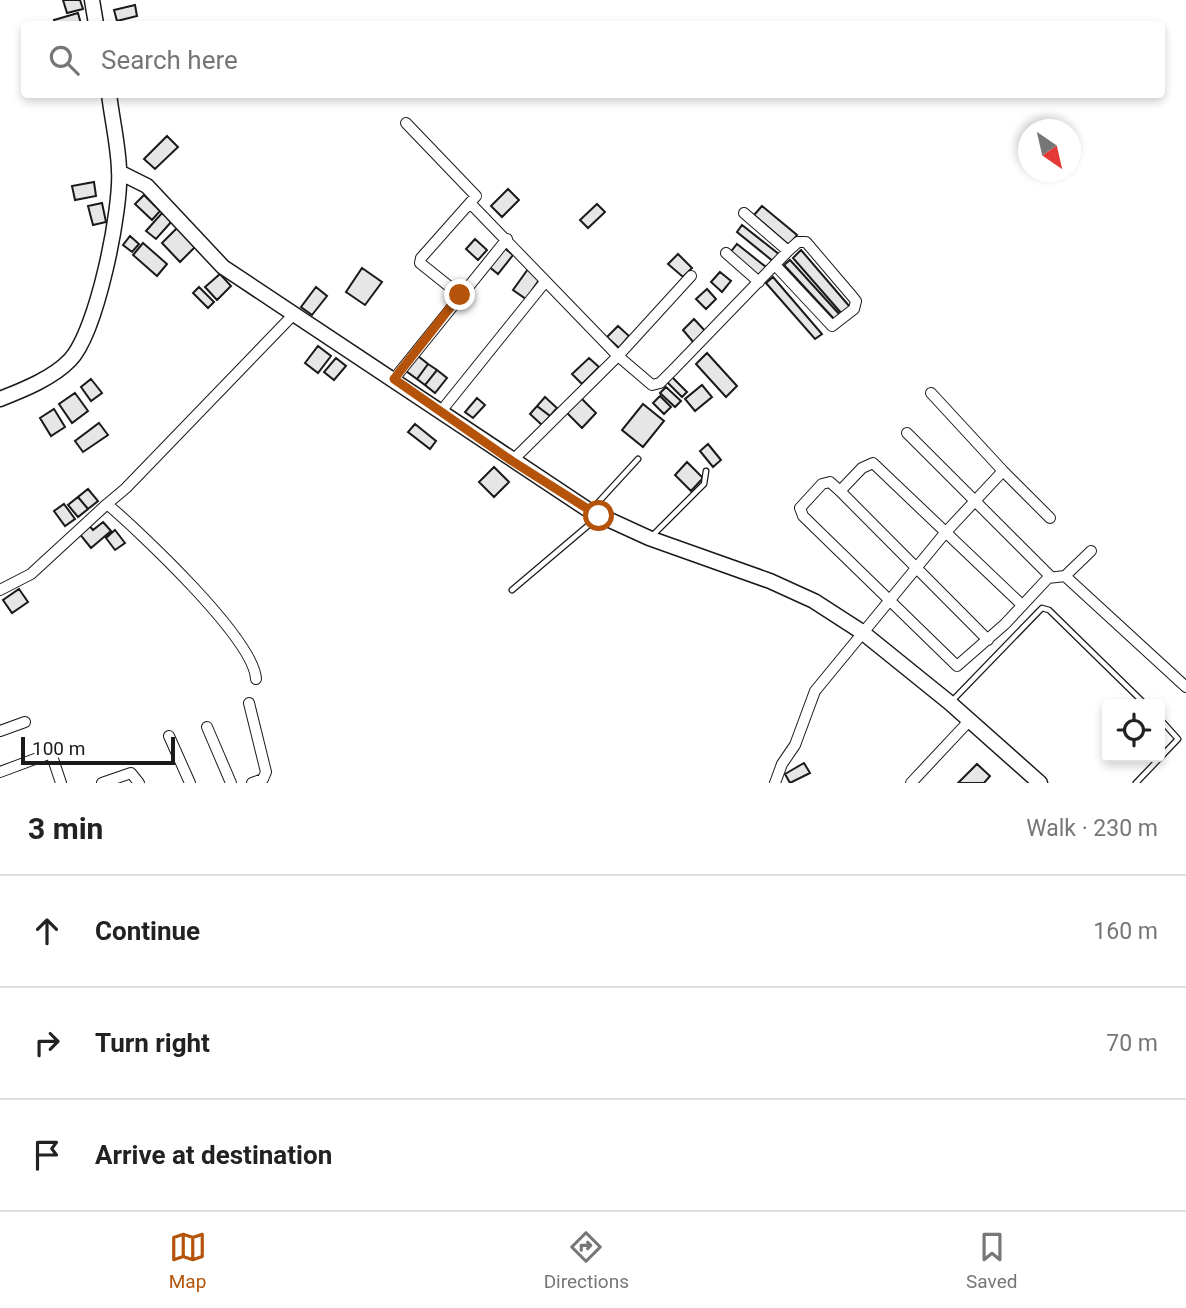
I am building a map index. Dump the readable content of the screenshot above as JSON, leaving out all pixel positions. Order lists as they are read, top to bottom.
{
  "scale_bar": "100 m",
  "north": "bottom right",
  "page": {
    "search": "Search here",
    "scale": "100 m",
    "heading": ["3 min", "Walk · 230 m"],
    "list": [
      ["Continue", "160 m"],
      ["Turn right", "70 m"],
      "Arrive at destination"
    ],
    "nav": ["Map", "Directions", "Saved"]
  }
}
